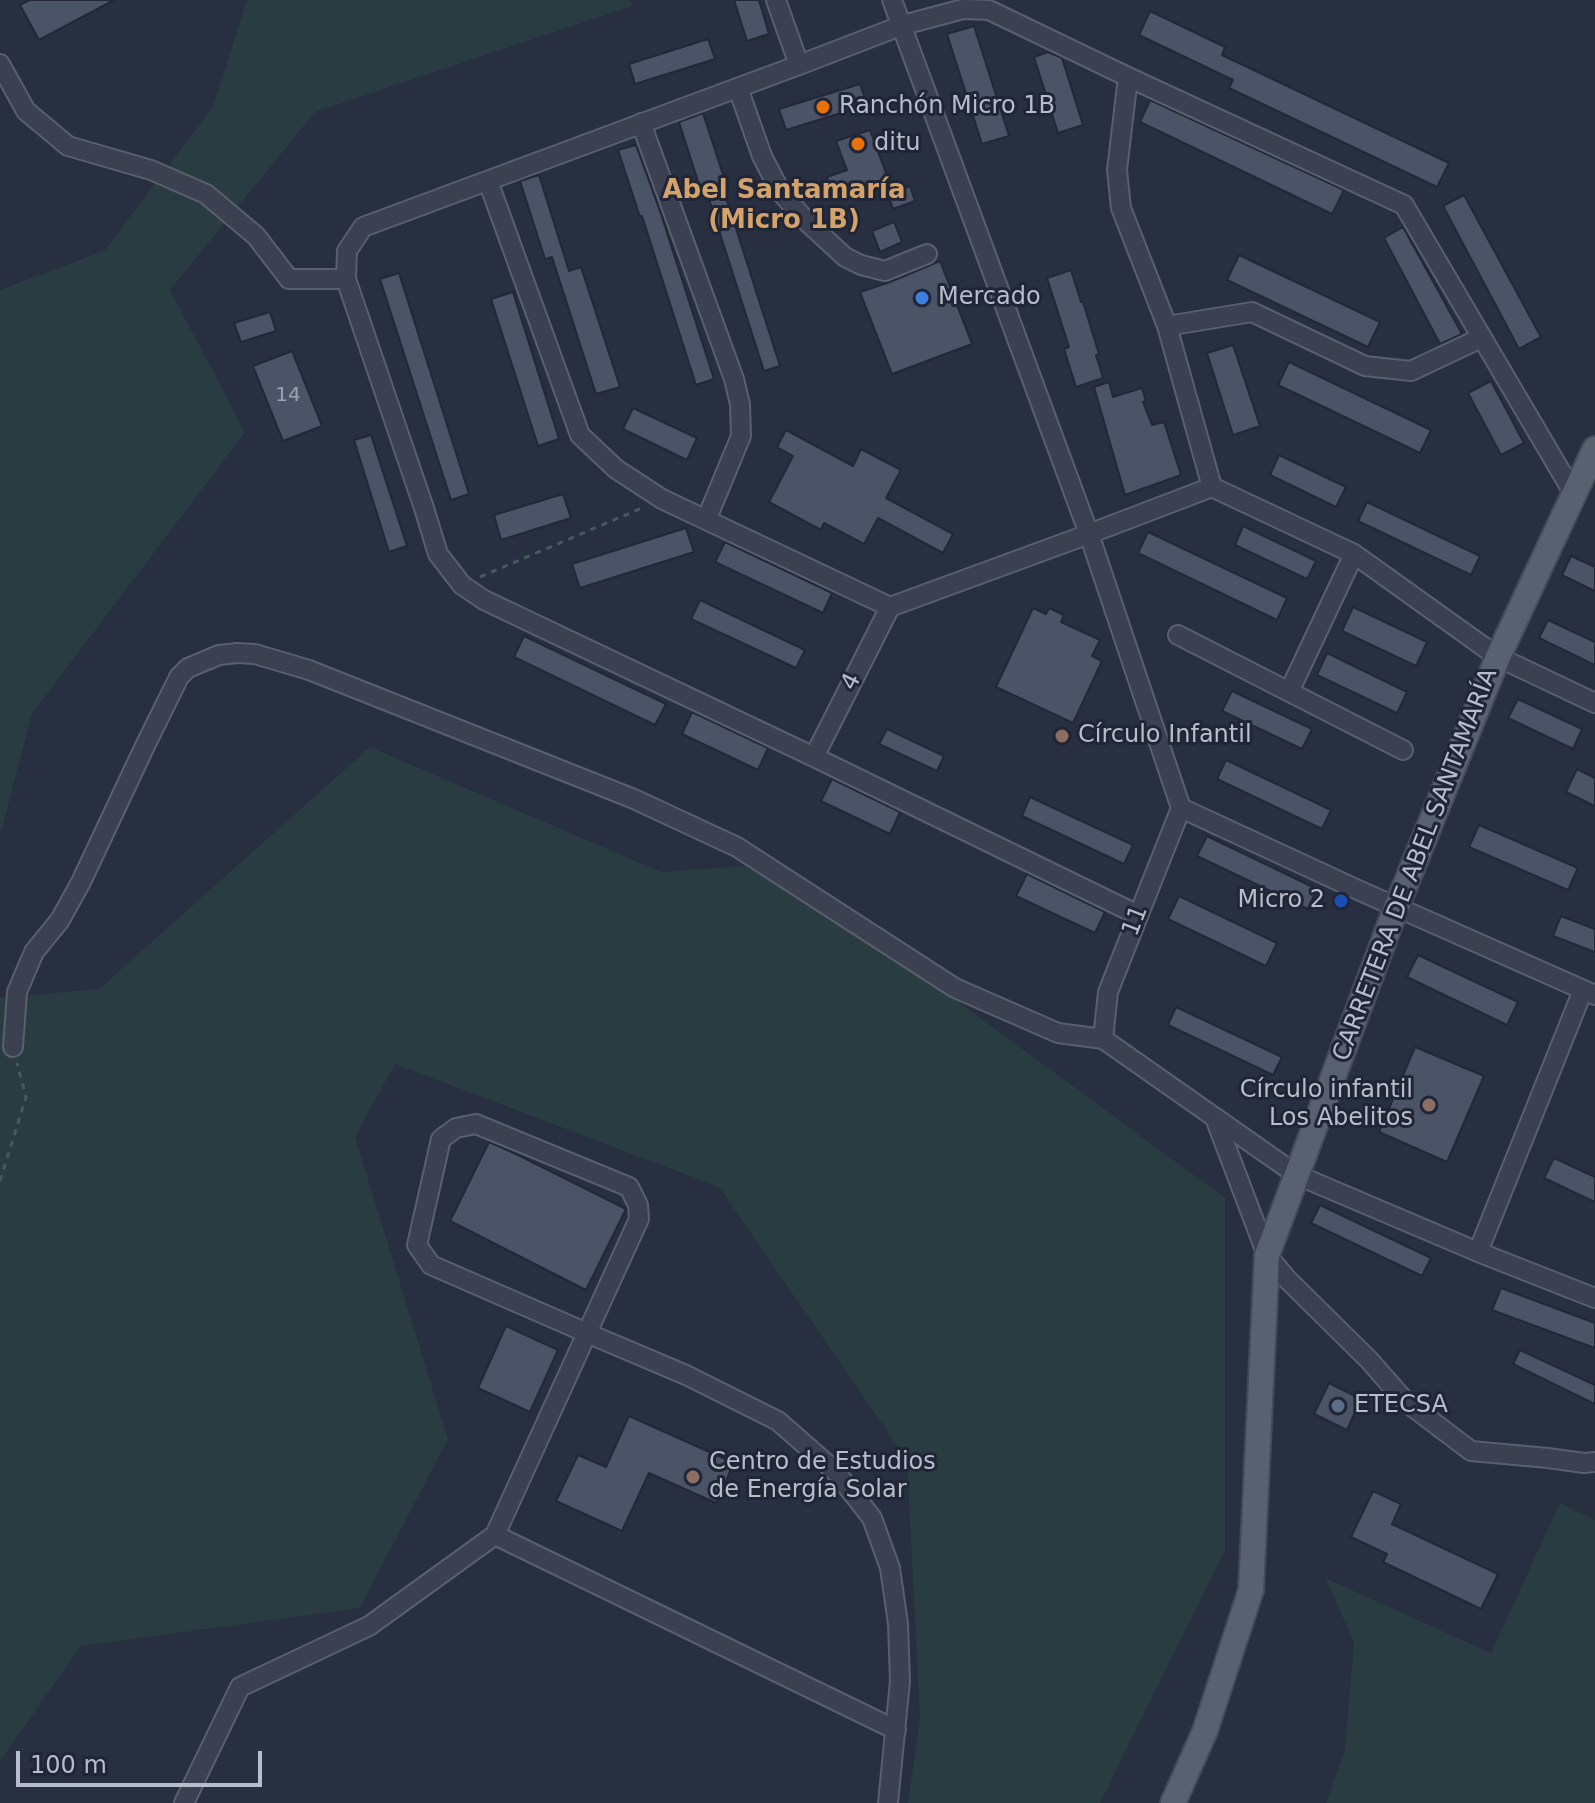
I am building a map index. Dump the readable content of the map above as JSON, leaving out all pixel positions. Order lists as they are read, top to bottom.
{
  "streets": {
    "main road": ["CARRETERA DE ABEL SANTAMARÍA"],
    "street": ["4", "11"]
  },
  "districts": ["Abel Santamaría (Micro 1B)"],
  "places": [
    "Ranchón Micro 1B",
    "ditu",
    "Mercado",
    "Círculo Infantil",
    "Micro 2",
    "Círculo infantil Los Abelitos",
    "ETECSA",
    "Centro de Estudios de Energía Solar"
  ],
  "house_numbers": ["14"],
  "scale_bar": "100 m"
}
